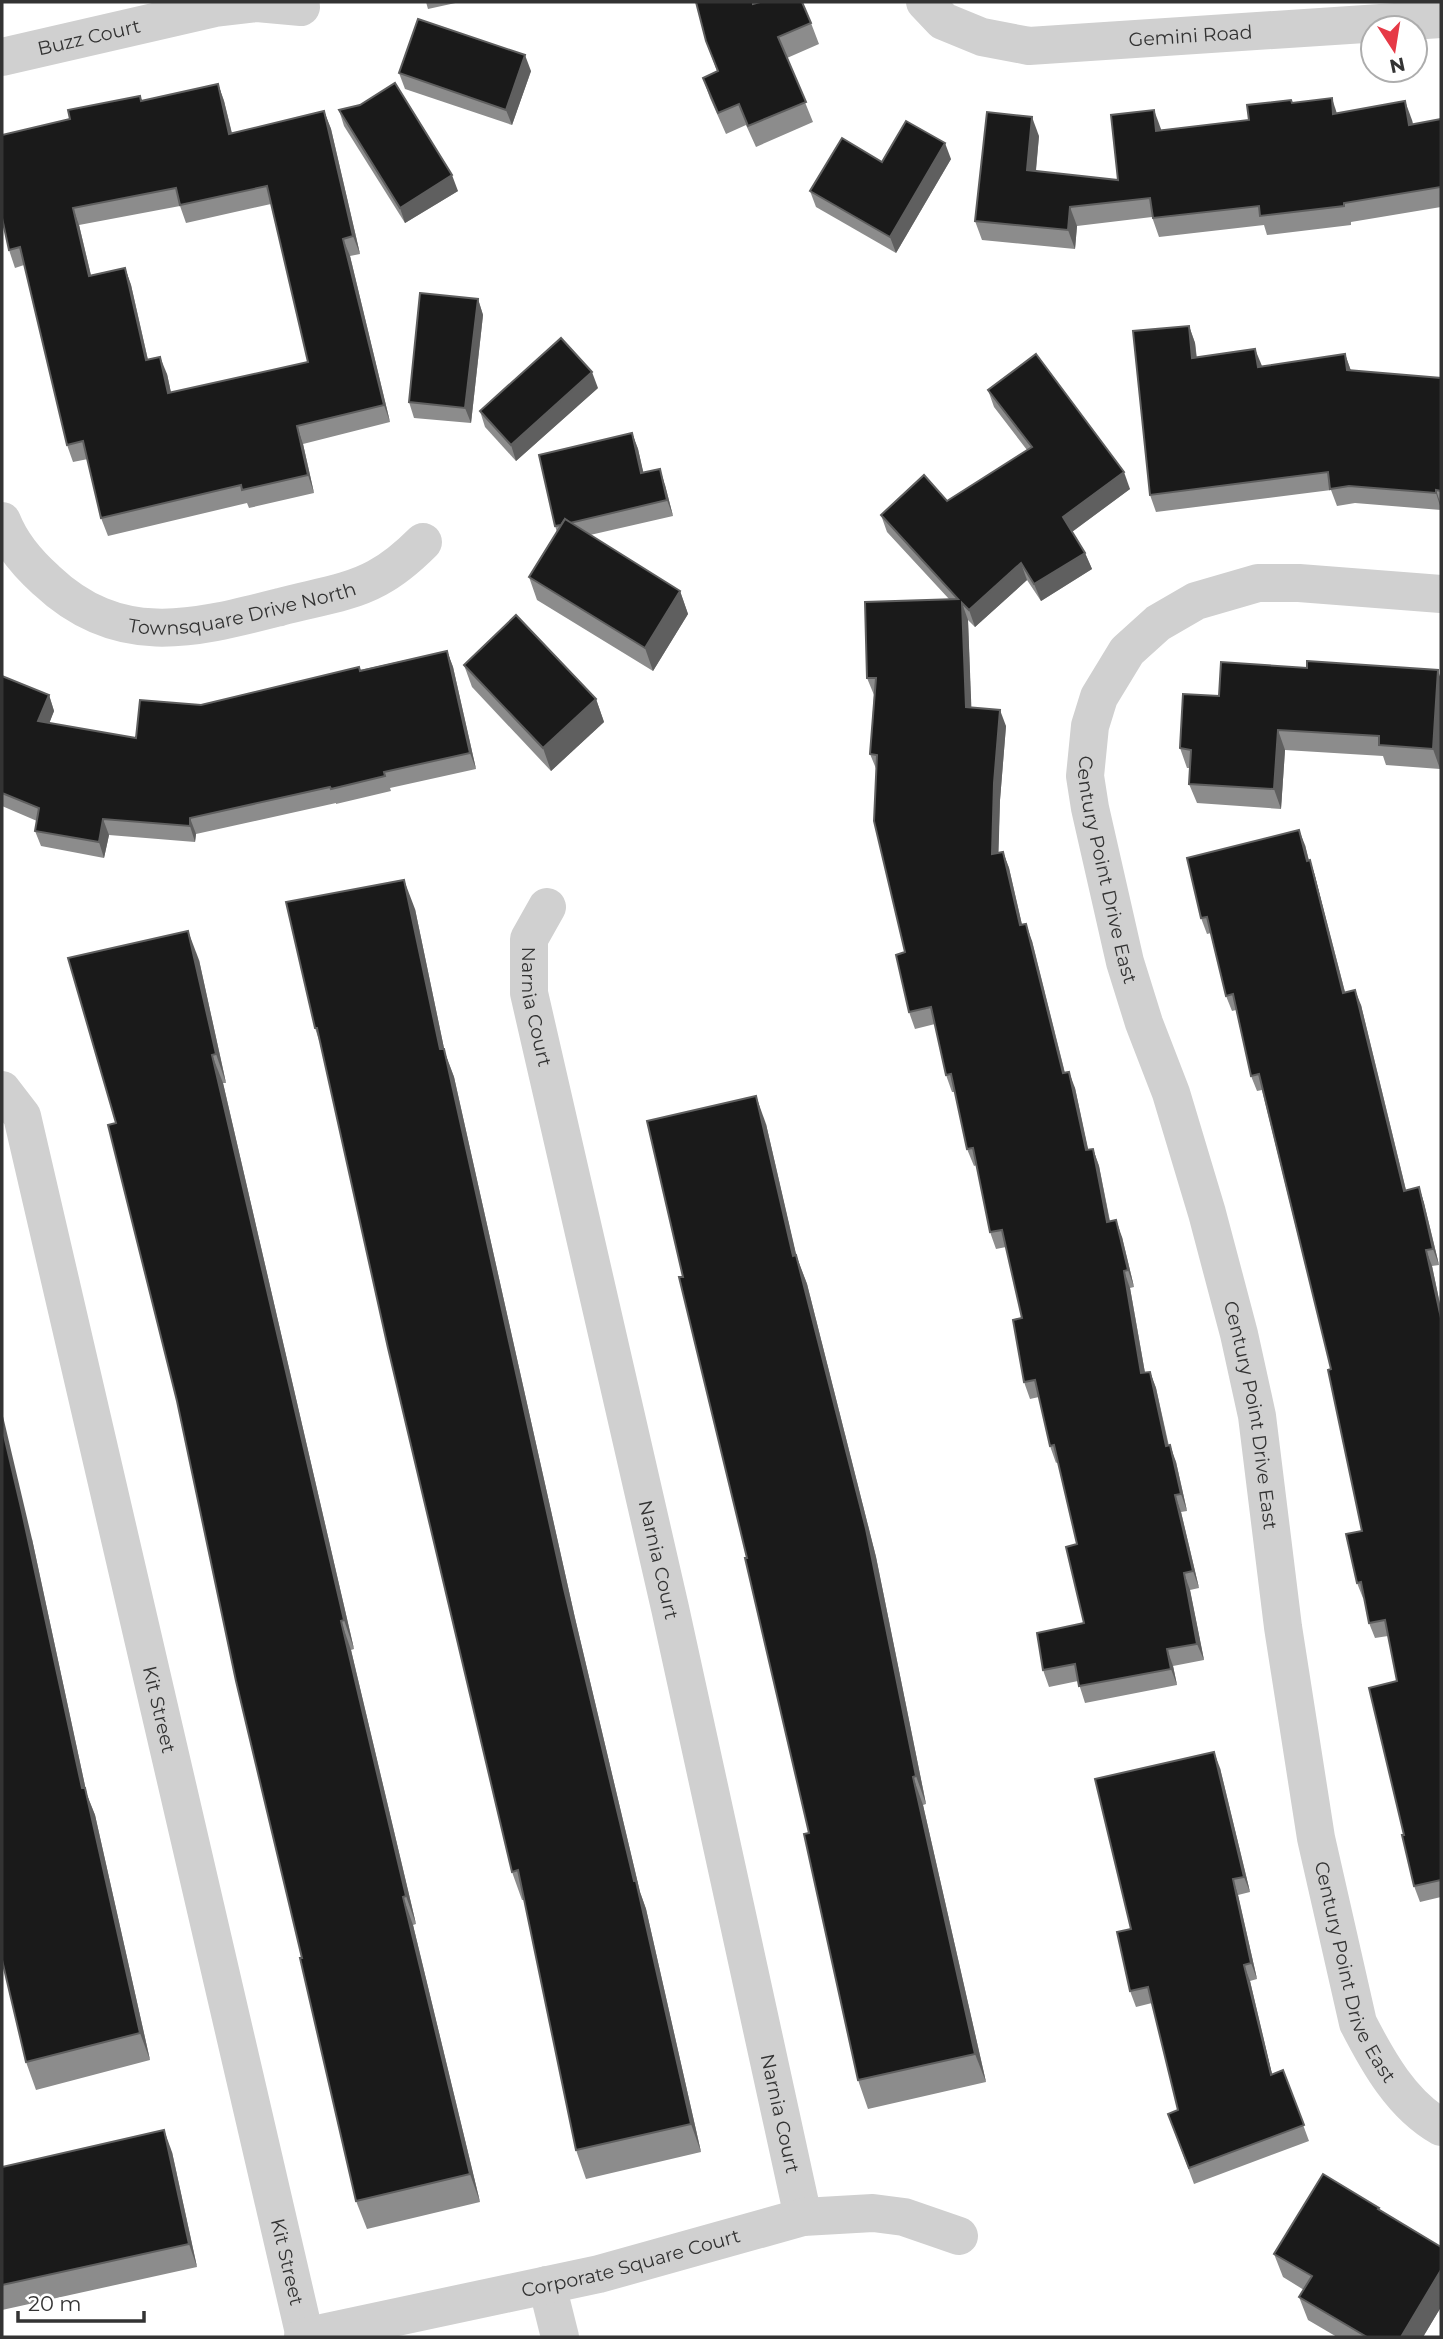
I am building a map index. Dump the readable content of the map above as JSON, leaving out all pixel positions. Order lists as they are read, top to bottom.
{
  "streets": {
    "street": [
      "Gemini Road",
      "Buzz Court",
      "Townsquare Drive North",
      "Century Point Drive East",
      "Narnia Court",
      "Kit Street",
      "Corporate Square Court"
    ]
  },
  "crossings": [
    ["Narnia Court", "Corporate Square Court"],
    ["Kit Street", "Corporate Square Court"]
  ],
  "scale_bar": "20 m",
  "north": "bottom"
}
